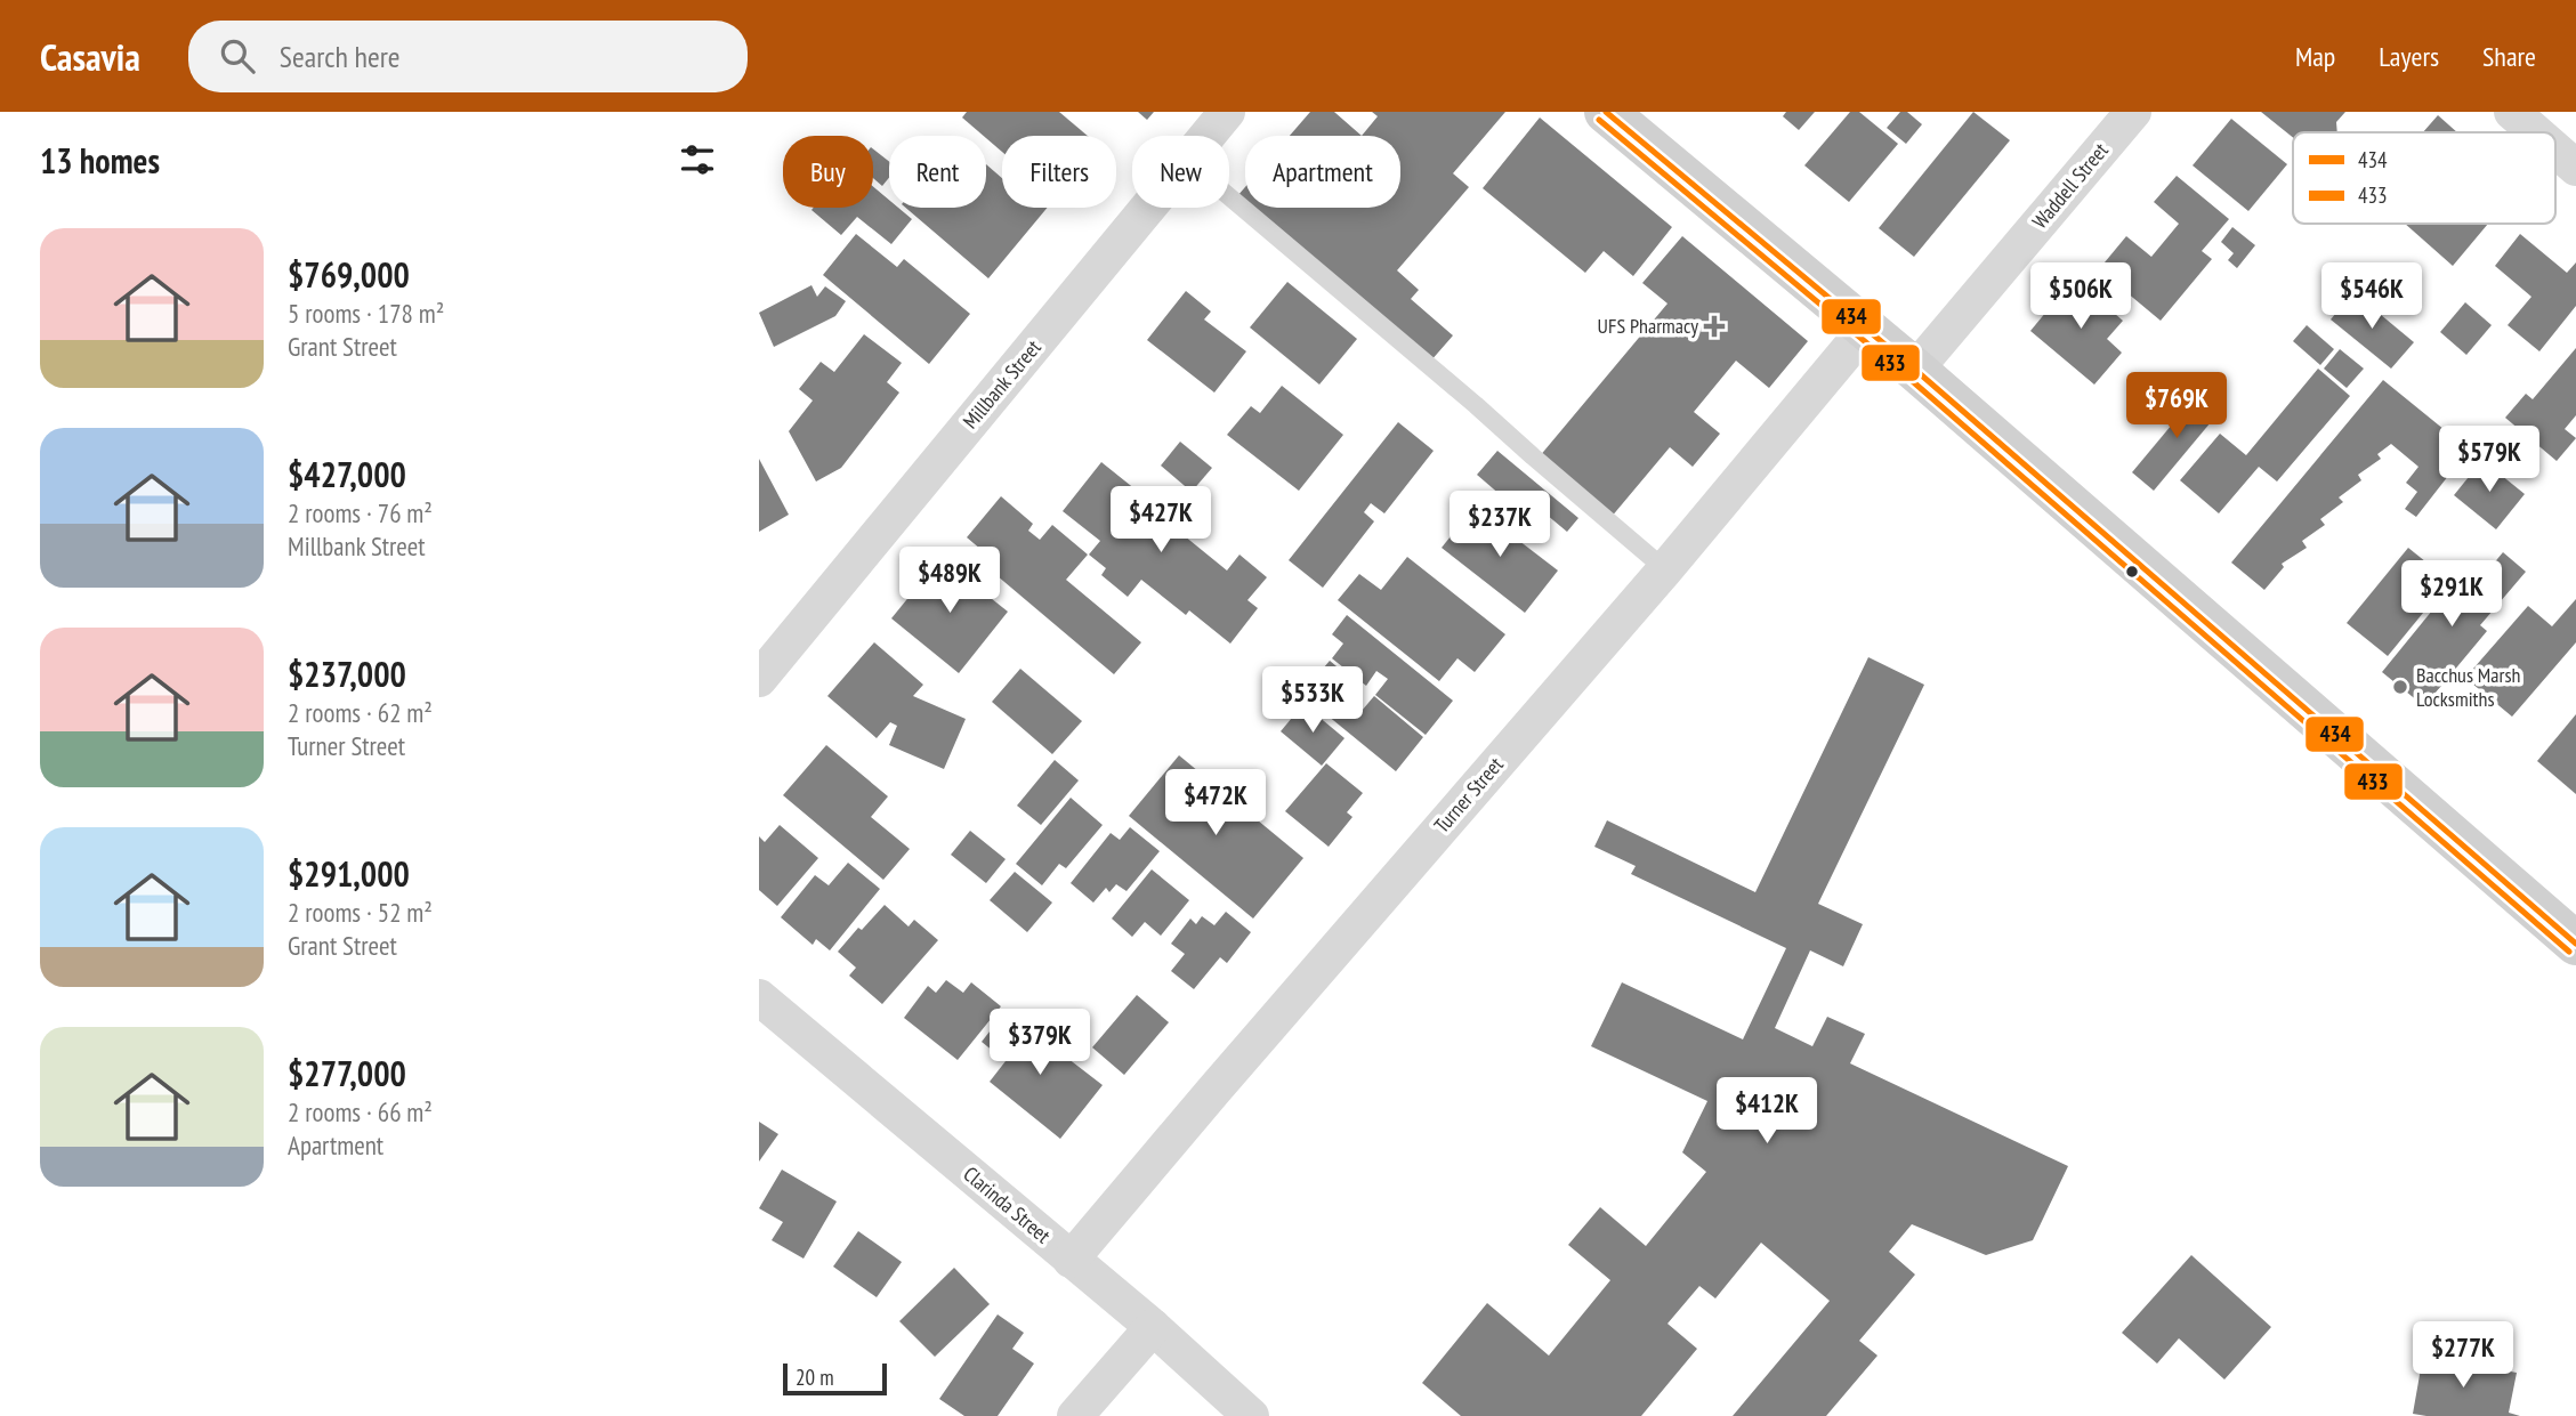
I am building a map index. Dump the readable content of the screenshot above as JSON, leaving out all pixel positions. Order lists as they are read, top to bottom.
{
  "streets": {
    "street": [
      "Waddell Street",
      "Millbank Street",
      "Turner Street",
      "Clarinda Street"
    ]
  },
  "crossings": [
    ["Turner Street", "Clarinda Street"]
  ],
  "places": {
    "health": ["UFS Pharmacy"],
    "other": ["Bacchus Marsh Locksmiths"]
  },
  "lines": ["transit line 434", "transit line 433"],
  "legend": ["434", "433"],
  "scale_bar": "20 m",
  "page": {
    "header": "Casavia",
    "search": "Search here",
    "nav": ["Map", "Layers", "Share"],
    "heading": "13 homes",
    "chip": [
      "Buy",
      "Rent",
      "Filters",
      "New",
      "Apartment"
    ],
    "list": [
      {
        "name": "$769,000",
        "note": "5 rooms · 178 m² · Grant Street"
      },
      {
        "name": "$427,000",
        "note": "2 rooms · 76 m² · Millbank Street"
      },
      {
        "name": "$237,000",
        "note": "2 rooms · 62 m² · Turner Street"
      },
      {
        "name": "$291,000",
        "note": "2 rooms · 52 m² · Grant Street"
      },
      {
        "name": "$277,000",
        "note": "2 rooms · 66 m² · Apartment"
      }
    ],
    "price": [
      "$506K",
      "$546K",
      "$769K",
      "$579K",
      "$427K",
      "$237K",
      "$489K",
      "$291K",
      "$533K",
      "$472K",
      "$379K",
      "$412K",
      "$277K"
    ],
    "scale": "20 m"
  }
}
